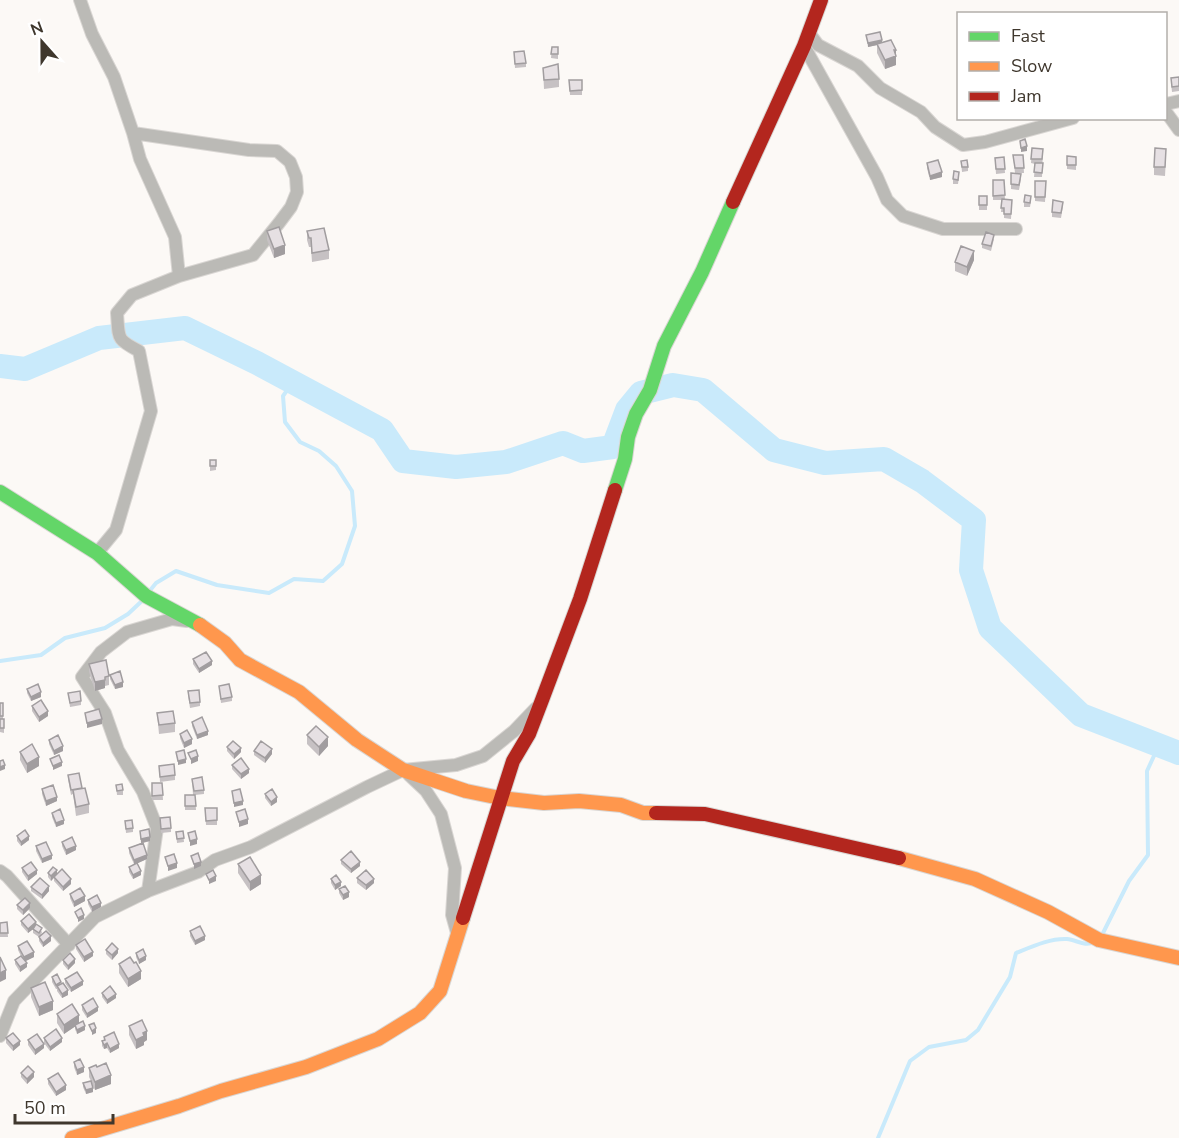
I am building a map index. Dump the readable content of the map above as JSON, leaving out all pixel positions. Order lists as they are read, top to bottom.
{
  "legend": ["Fast", "Slow", "Jam"],
  "scale_bar": "50 m",
  "north": "top"
}
